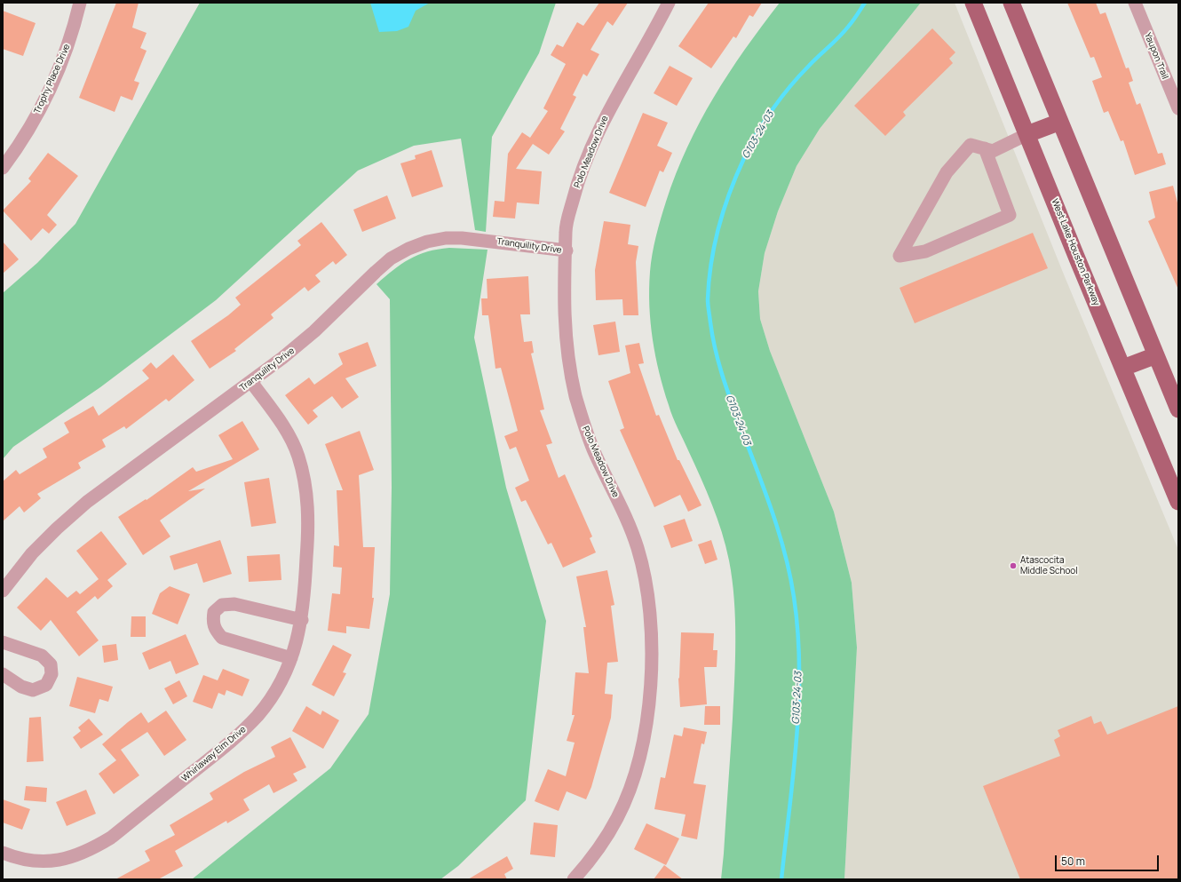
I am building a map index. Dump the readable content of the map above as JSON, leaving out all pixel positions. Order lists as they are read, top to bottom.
{
  "streets": {
    "main road": ["West Lake Houston Parkway"],
    "street": [
      "Yaupon Trail",
      "Trophy Place Drive",
      "Polo Meadow Drive",
      "Tranquility Drive",
      "Whirlaway Elm Drive"
    ]
  },
  "crossings": [
    ["Polo Meadow Drive", "Tranquility Drive"],
    ["Tranquility Drive", "Whirlaway Elm Drive"]
  ],
  "water": ["G103-24-03"],
  "places": ["Atascocita Middle School"],
  "scale_bar": "50 m"
}
